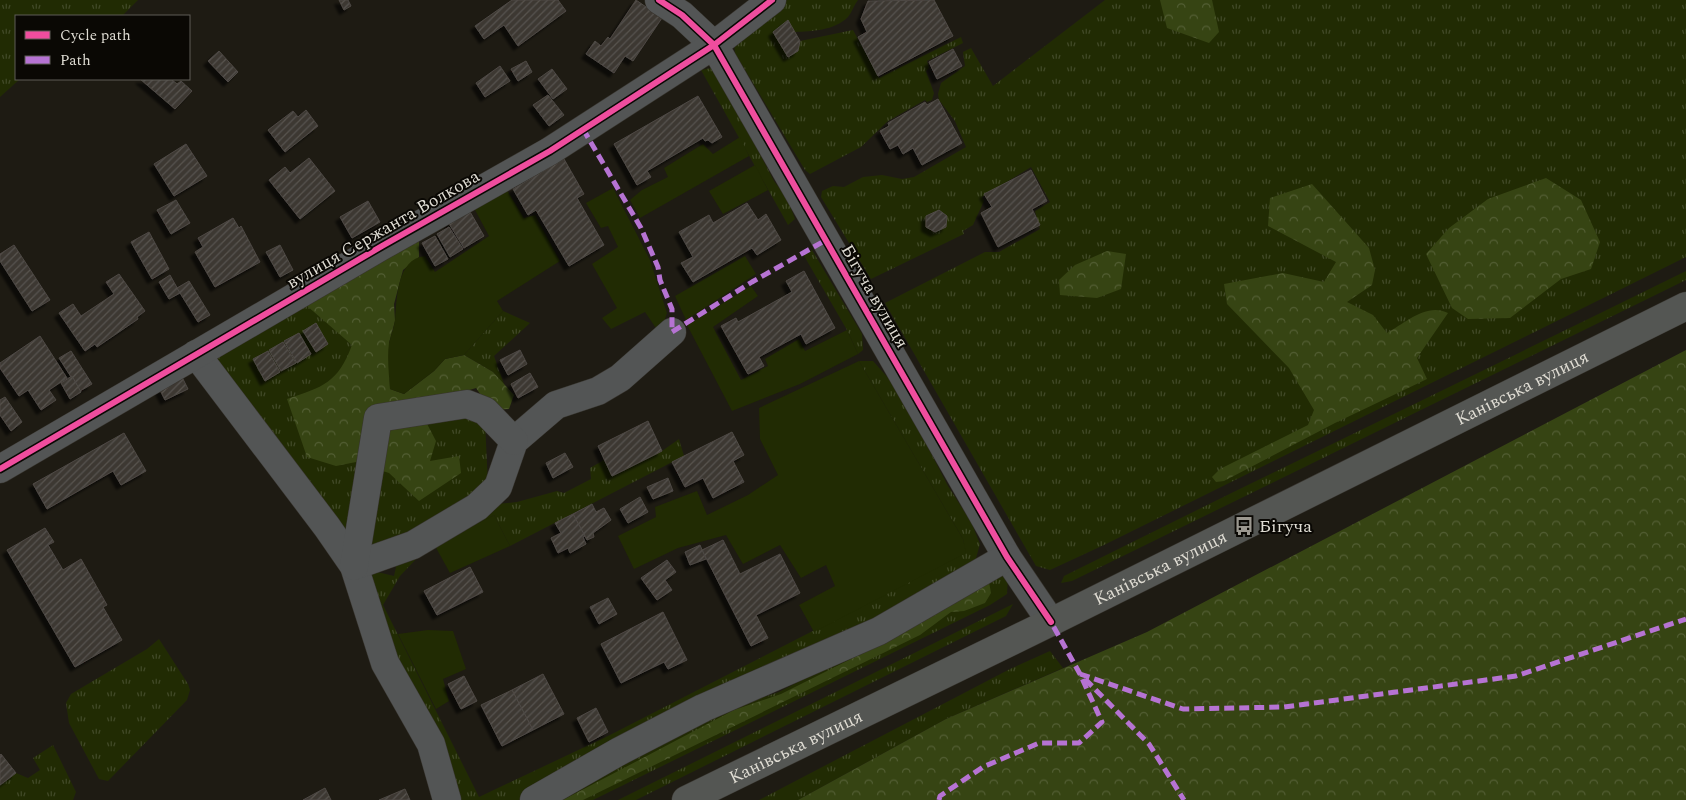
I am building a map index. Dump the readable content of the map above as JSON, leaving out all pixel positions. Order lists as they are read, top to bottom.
{
  "streets": {
    "main road": ["Канівська вулиця"],
    "street": ["вулиця Сержанта Волкова", "Бігуча вулиця"]
  },
  "crossings": [
    ["вулиця Сержанта Волкова", "Бігуча вулиця"],
    ["Бігуча вулиця", "Канівська вулиця"]
  ],
  "places": {
    "bus stop": ["Бігуча"]
  },
  "legend": ["Cycle path", "Path"]
}
